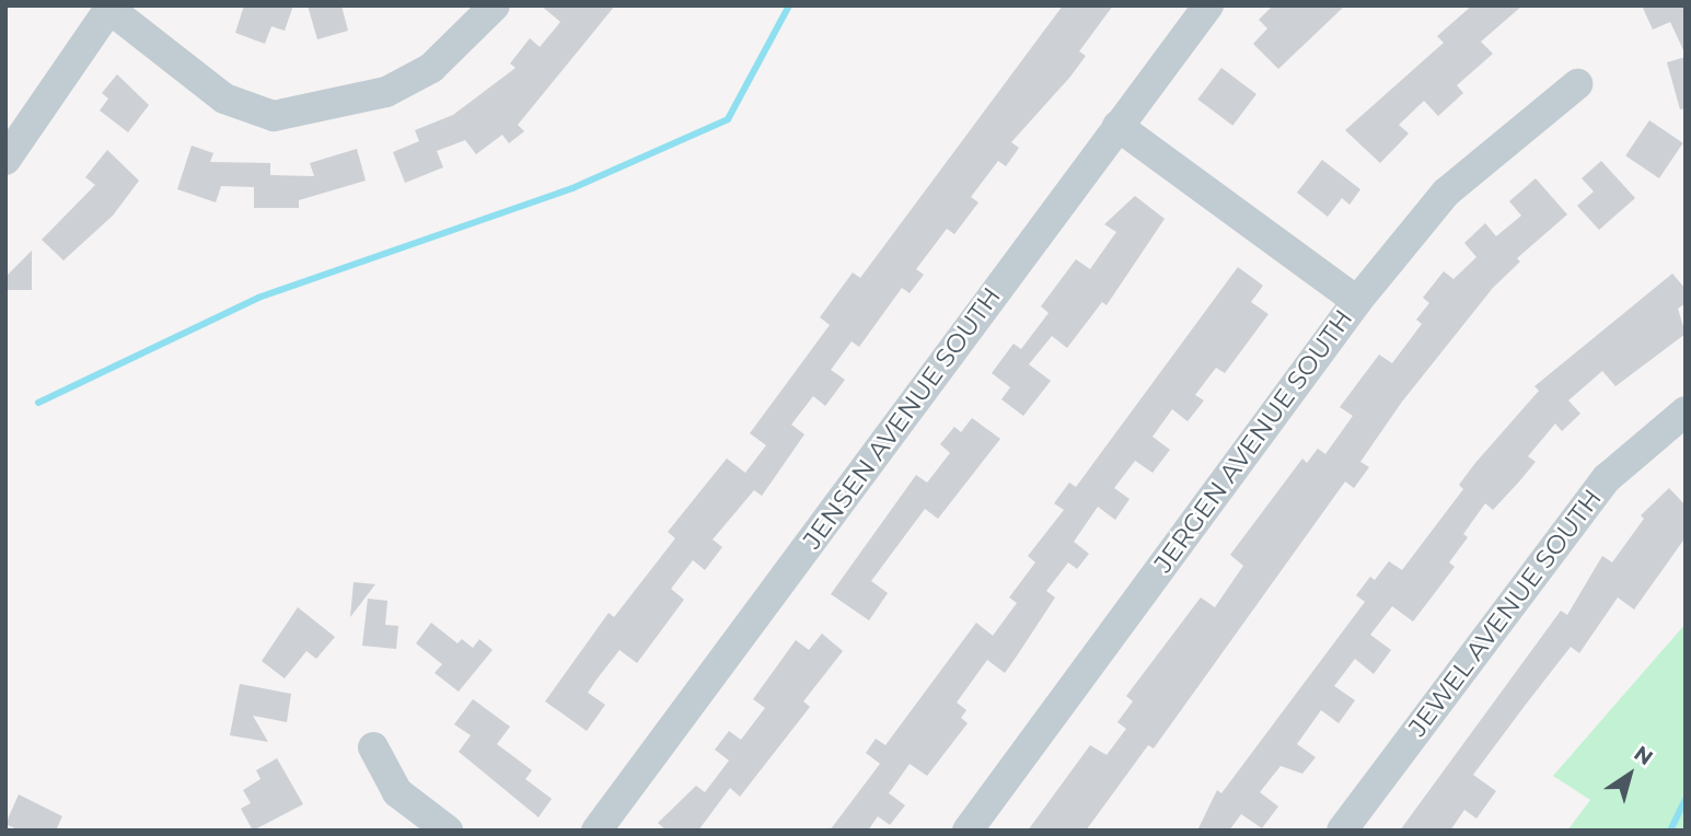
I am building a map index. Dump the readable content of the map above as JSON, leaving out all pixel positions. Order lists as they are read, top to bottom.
{
  "streets": {
    "street": ["JENSEN AVENUE SOUTH", "JERGEN AVENUE SOUTH", "JEWEL AVENUE SOUTH"]
  },
  "north": "top right"
}
